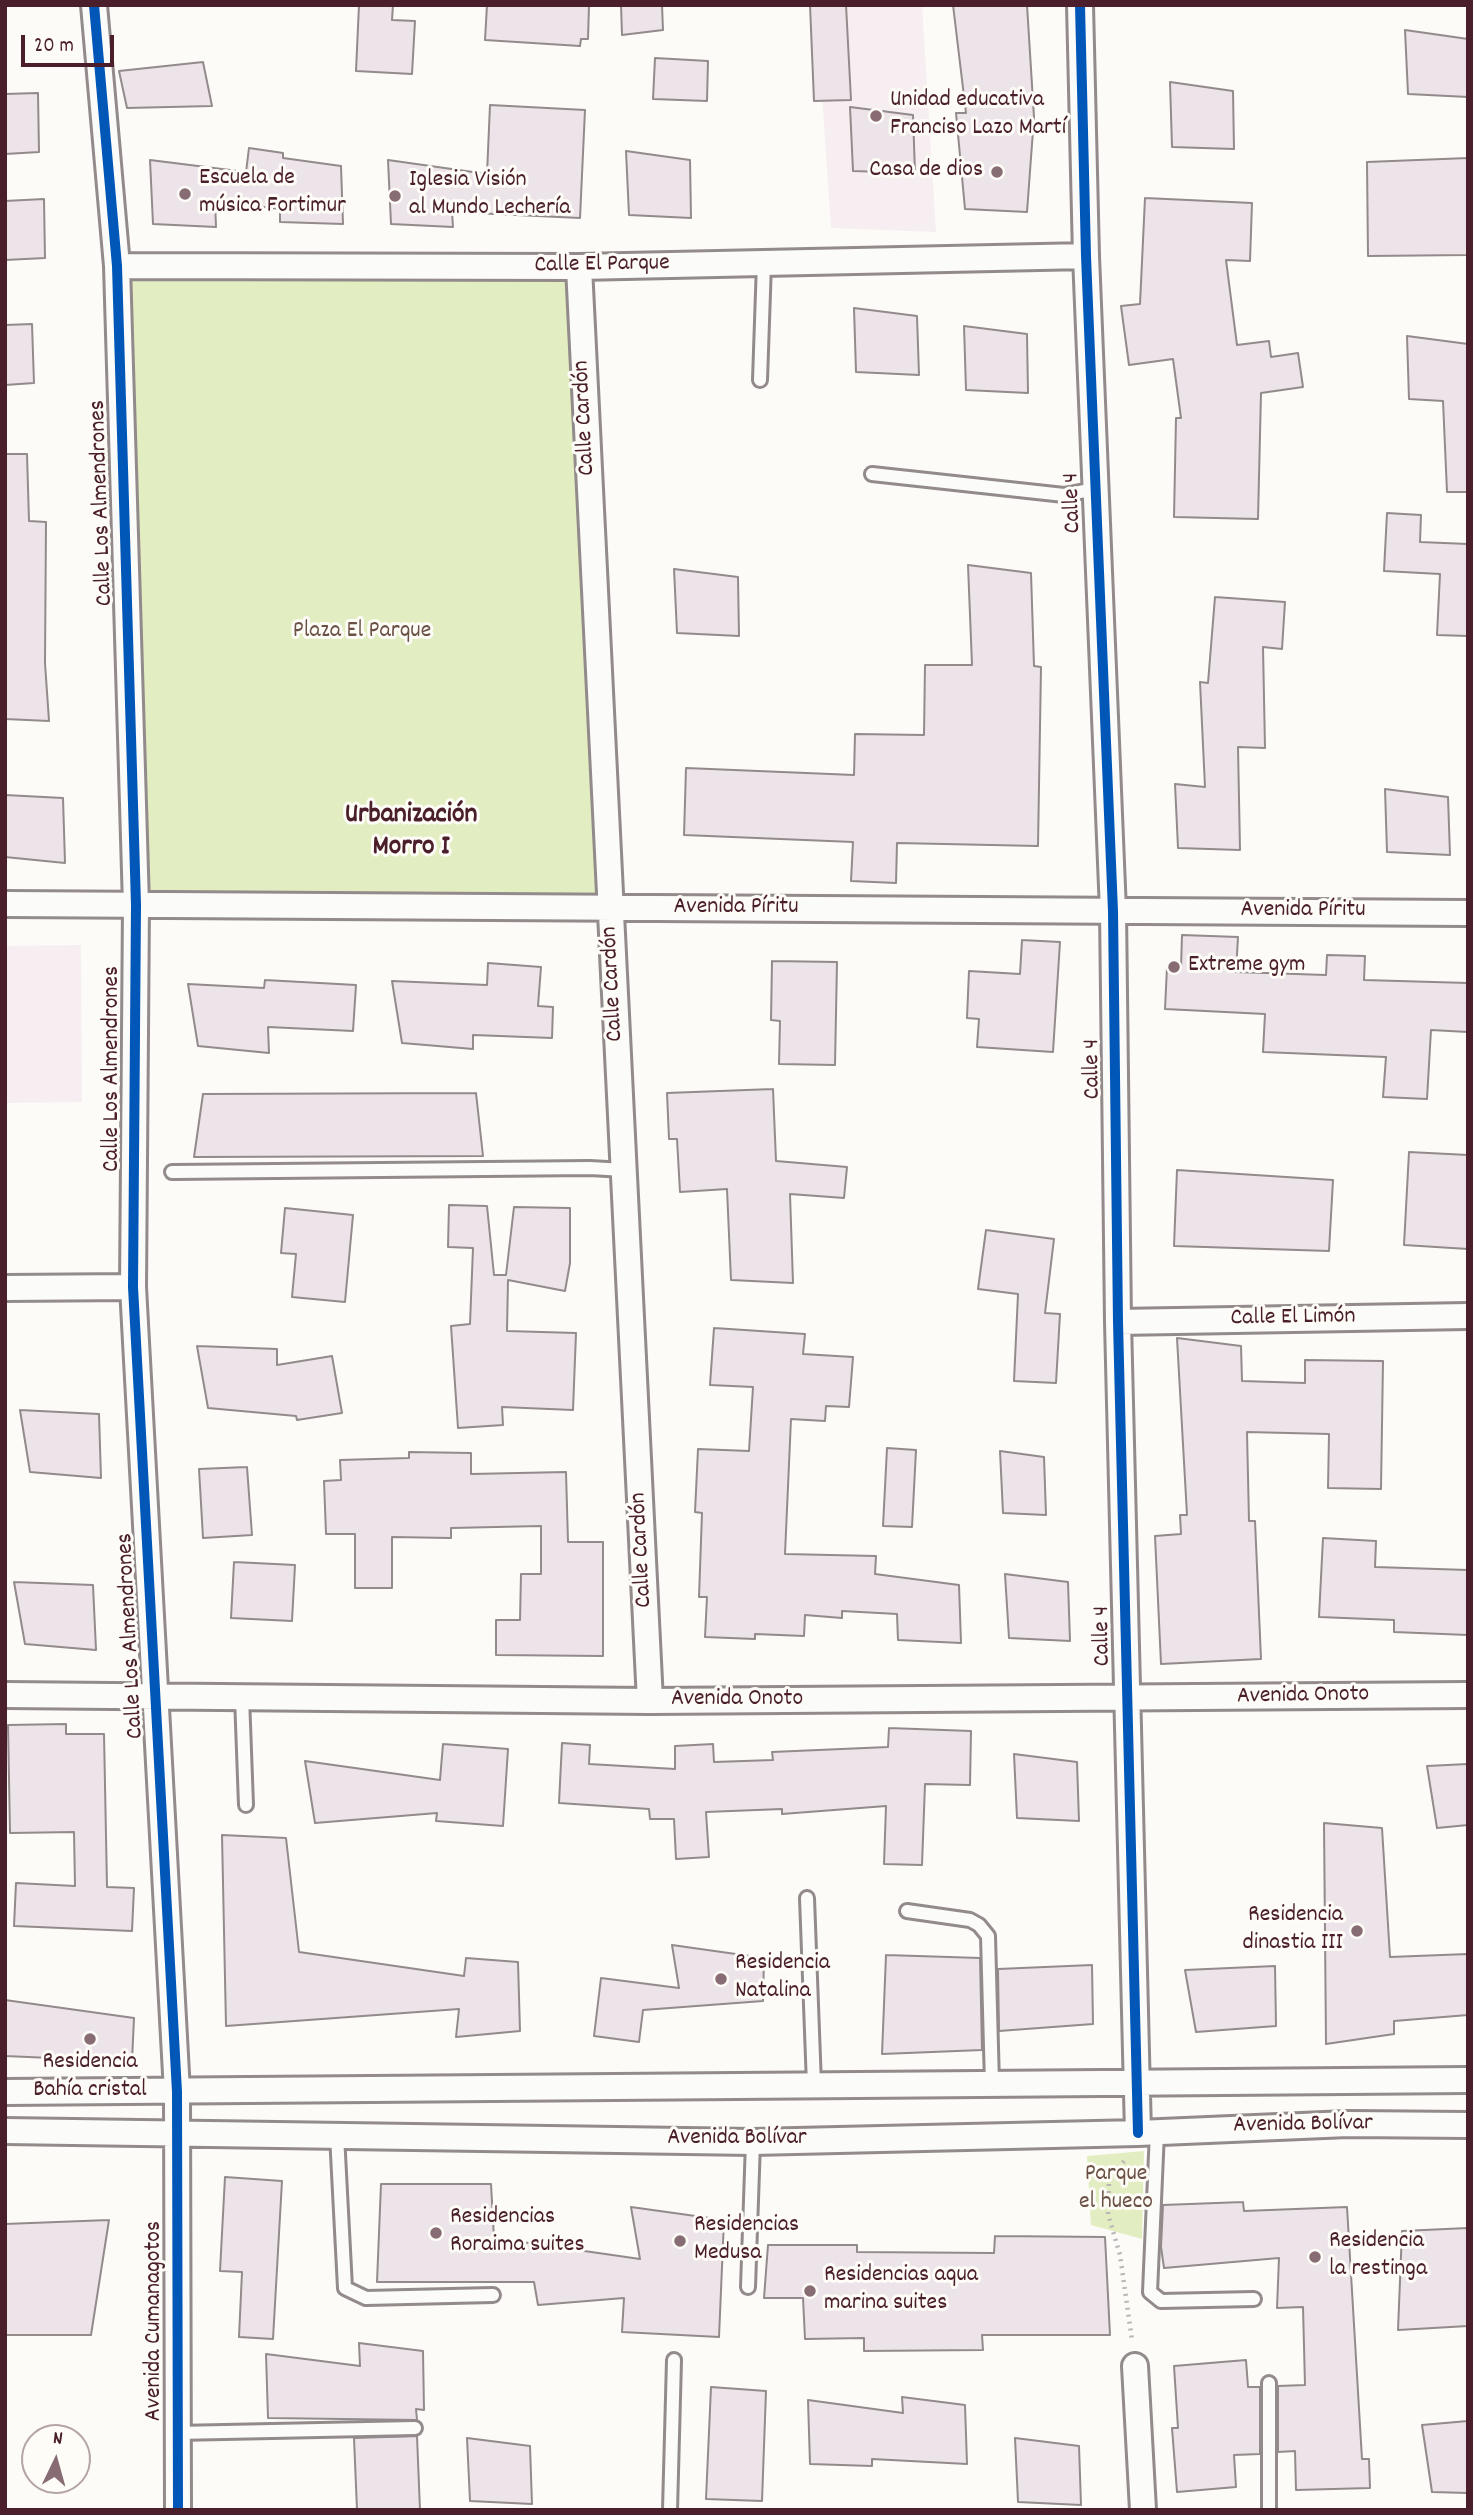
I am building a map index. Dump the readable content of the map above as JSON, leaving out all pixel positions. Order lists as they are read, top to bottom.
{
  "streets": {
    "street": [
      "Calle El Parque",
      "Calle Cardón",
      "Calle Los Almendrones",
      "Calle 4",
      "Avenida Píritu",
      "Calle El Limón",
      "Avenida Onoto",
      "Avenida Bolívar",
      "Avenida Cumanagotos"
    ]
  },
  "crossings": [
    ["Calle El Parque", "Calle Cardón"],
    ["Calle El Parque", "Calle Los Almendrones"],
    ["Calle El Parque", "Calle 4"],
    ["Calle Cardón", "Avenida Píritu"],
    ["Calle Cardón", "Avenida Onoto"],
    ["Calle Los Almendrones", "Avenida Píritu"],
    ["Calle Los Almendrones", "Avenida Onoto"],
    ["Calle Los Almendrones", "Avenida Bolívar"],
    ["Calle Los Almendrones", "Avenida Cumanagotos"],
    ["Calle 4", "Avenida Píritu"],
    ["Calle 4", "Calle El Limón"],
    ["Calle 4", "Avenida Onoto"],
    ["Calle 4", "Avenida Bolívar"],
    ["Avenida Bolívar", "Avenida Cumanagotos"]
  ],
  "districts": ["Urbanización Morro I"],
  "parks": ["Plaza El Parque", "Parque el hueco"],
  "places": [
    "Unidad educativa Franciso Lazo Martí",
    "Casa de dios",
    "Escuela de música Fortimur",
    "Iglesia Visión al Mundo Lechería",
    "Extreme gym",
    "Residencia dinastia III",
    "Residencia Natalina",
    "Residencia Bahía cristal",
    "Residencias Roraima suites",
    "Residencias Medusa",
    "Residencia la restinga",
    "Residencias aqua marina suites"
  ],
  "scale_bar": "20 m",
  "north": "top"
}
